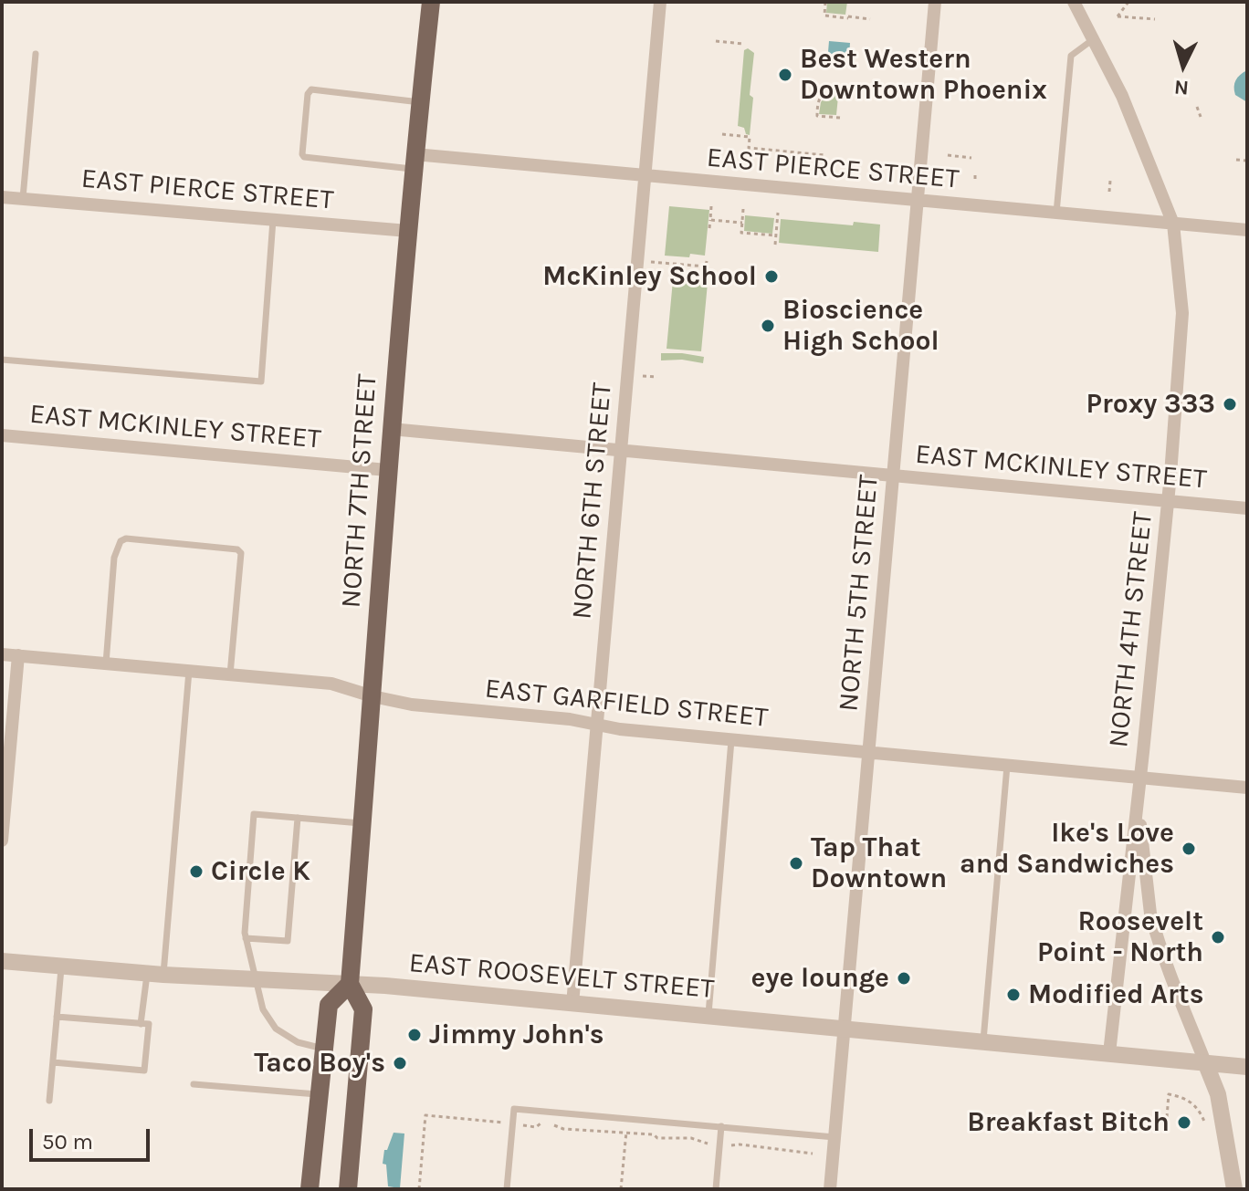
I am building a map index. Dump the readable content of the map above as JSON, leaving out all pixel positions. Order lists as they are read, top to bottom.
{
  "streets": {
    "main road": ["NORTH 7TH STREET"],
    "street": [
      "EAST PIERCE STREET",
      "EAST MCKINLEY STREET",
      "NORTH 6TH STREET",
      "NORTH 5TH STREET",
      "NORTH 4TH STREET",
      "EAST GARFIELD STREET",
      "EAST ROOSEVELT STREET"
    ]
  },
  "crossings": [
    ["EAST PIERCE STREET", "NORTH 7TH STREET"],
    ["EAST PIERCE STREET", "NORTH 6TH STREET"],
    ["EAST PIERCE STREET", "NORTH 5TH STREET"],
    ["EAST PIERCE STREET", "NORTH 4TH STREET"],
    ["EAST MCKINLEY STREET", "NORTH 7TH STREET"],
    ["EAST MCKINLEY STREET", "NORTH 6TH STREET"],
    ["EAST MCKINLEY STREET", "NORTH 5TH STREET"],
    ["EAST MCKINLEY STREET", "NORTH 4TH STREET"],
    ["NORTH 7TH STREET", "EAST GARFIELD STREET"],
    ["NORTH 7TH STREET", "EAST ROOSEVELT STREET"],
    ["NORTH 6TH STREET", "EAST GARFIELD STREET"],
    ["NORTH 6TH STREET", "EAST ROOSEVELT STREET"],
    ["NORTH 5TH STREET", "EAST GARFIELD STREET"],
    ["NORTH 5TH STREET", "EAST ROOSEVELT STREET"],
    ["NORTH 4TH STREET", "EAST GARFIELD STREET"],
    ["NORTH 4TH STREET", "EAST ROOSEVELT STREET"]
  ],
  "places": [
    "Best Western Downtown Phoenix",
    "McKinley School",
    "Bioscience High School",
    "Proxy 333",
    "Ike's Love and Sandwiches",
    "Tap That Downtown",
    "Circle K",
    "Roosevelt Point - North",
    "eye lounge",
    "Modified Arts",
    "Jimmy John's",
    "Taco Boy's",
    "Breakfast Bitch"
  ],
  "scale_bar": "50 m",
  "north": "bottom"
}
